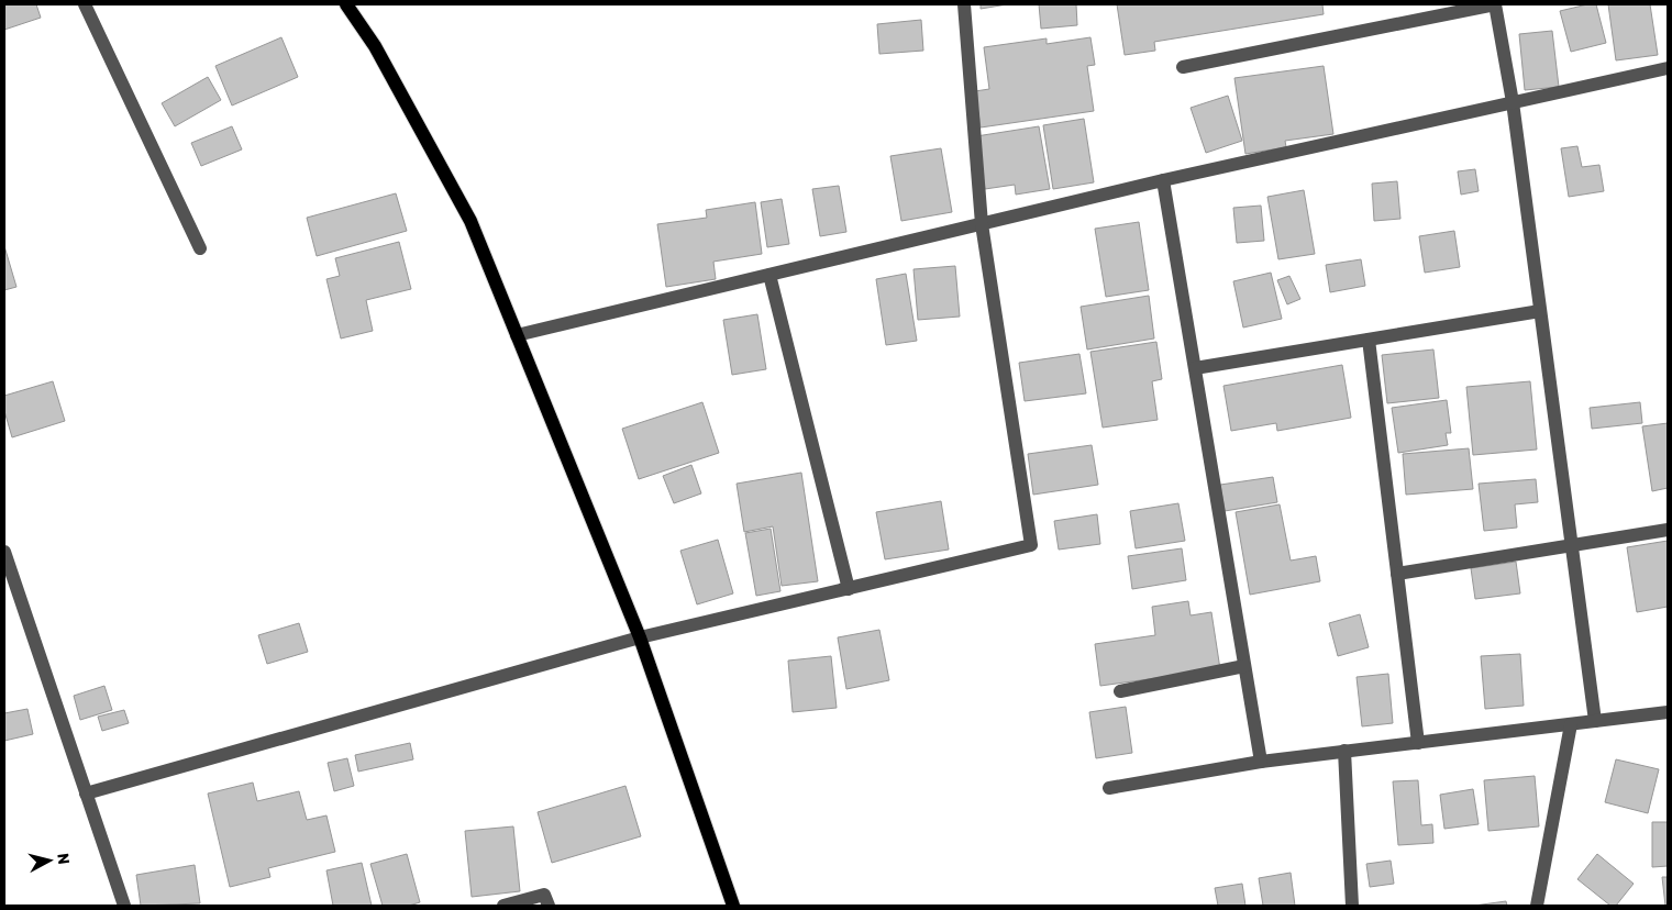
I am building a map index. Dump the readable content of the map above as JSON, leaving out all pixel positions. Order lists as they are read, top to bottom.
{
  "north": "right"
}
